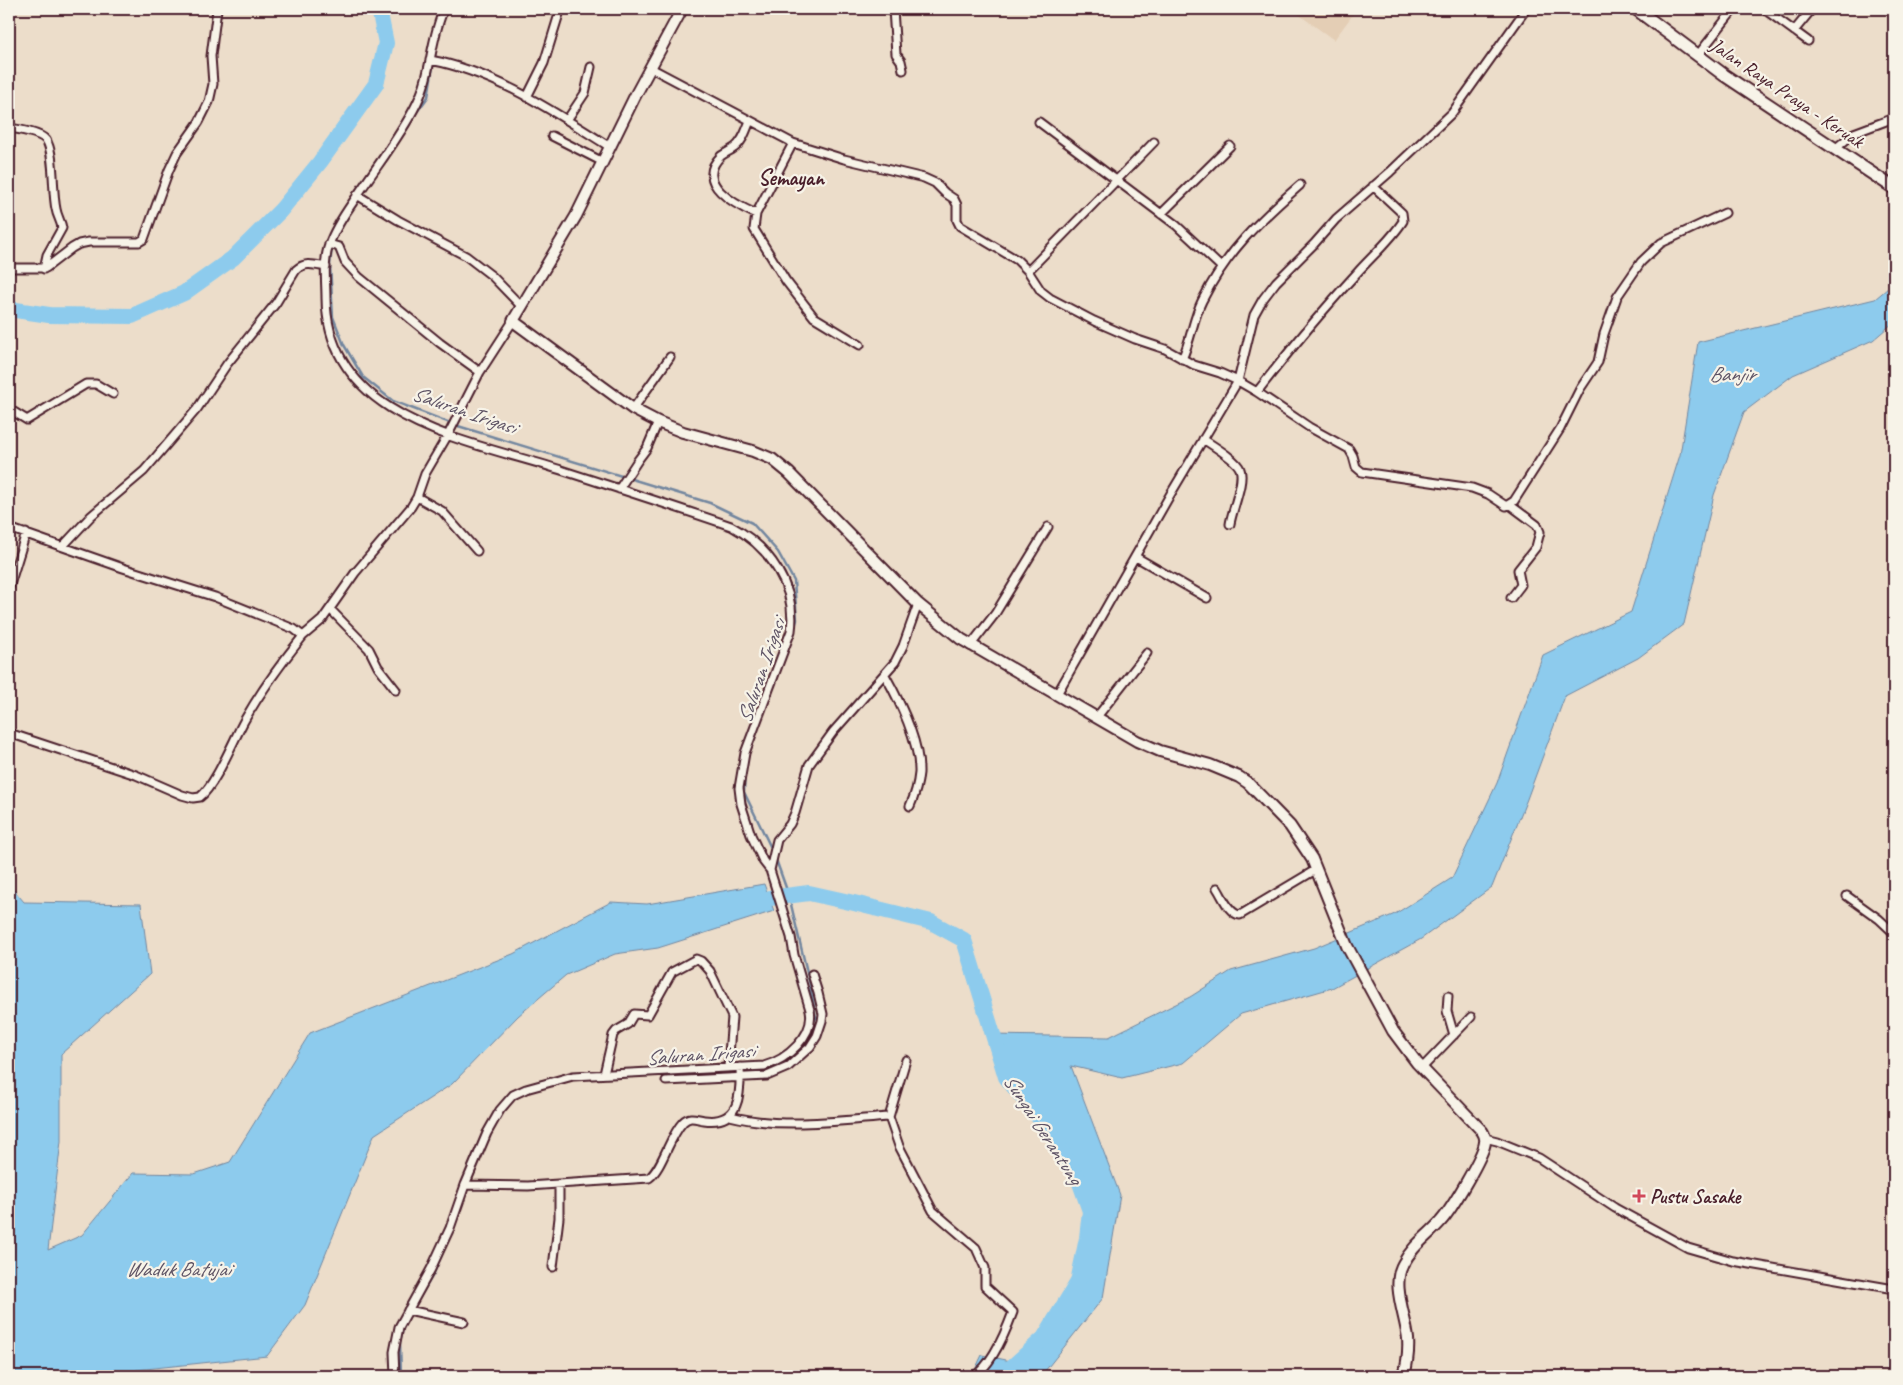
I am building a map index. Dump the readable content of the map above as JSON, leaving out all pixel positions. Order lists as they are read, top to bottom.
{
  "streets": {
    "main road": ["Jalan Raya Praya - Keruak"]
  },
  "districts": ["Semayan"],
  "water": [
    "Banjir",
    "Saluran Irigasi",
    "Sungai Gerantung",
    "Waduk Batujai"
  ],
  "places": {
    "health": ["Pustu Sasake"]
  }
}
